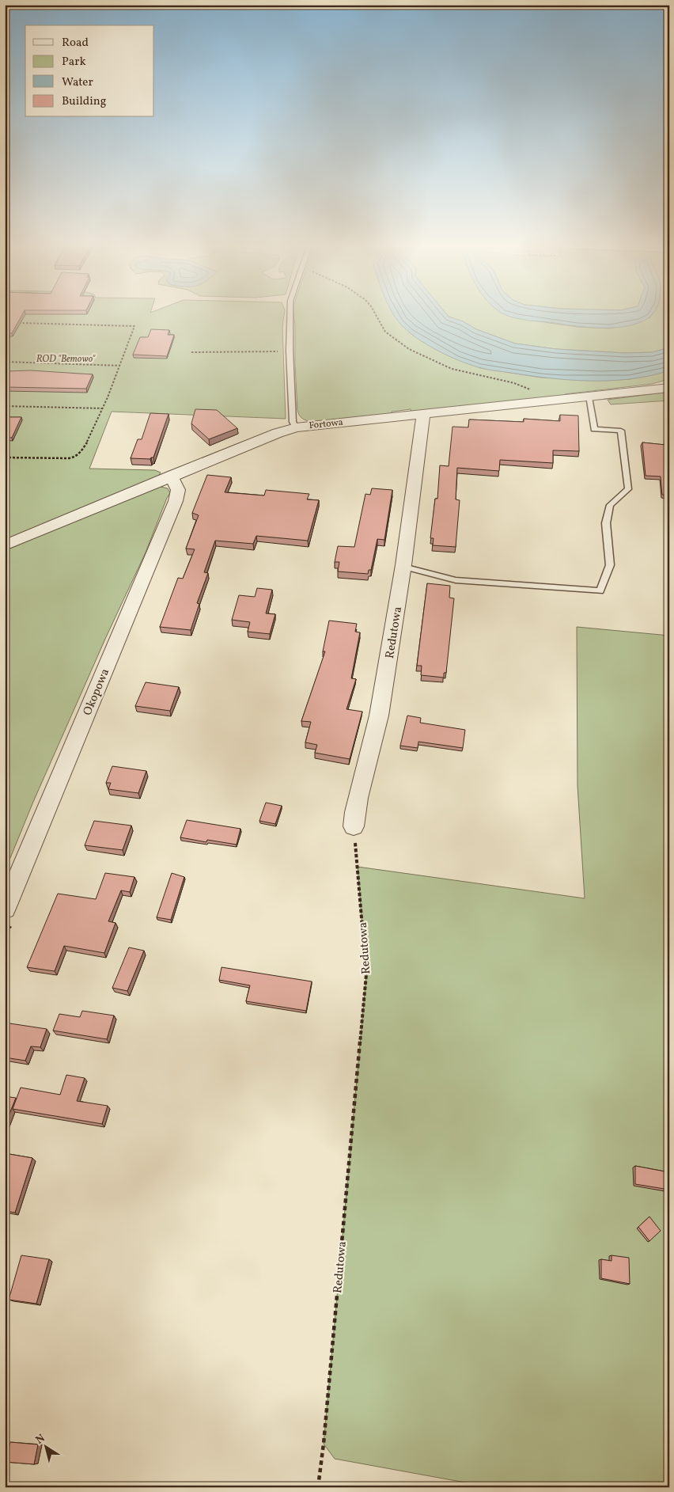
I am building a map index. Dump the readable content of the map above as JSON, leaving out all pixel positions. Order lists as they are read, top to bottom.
{
  "streets": {
    "street": ["Fortowa", "Redutowa", "Okopowa"]
  },
  "crossings": [
    ["Fortowa", "Redutowa"],
    ["Fortowa", "Okopowa"]
  ],
  "parks": ["ROD \"Bemowo\""],
  "legend": [
    "Road",
    "Park",
    "Water",
    "Building"
  ],
  "north": "top left"
}
